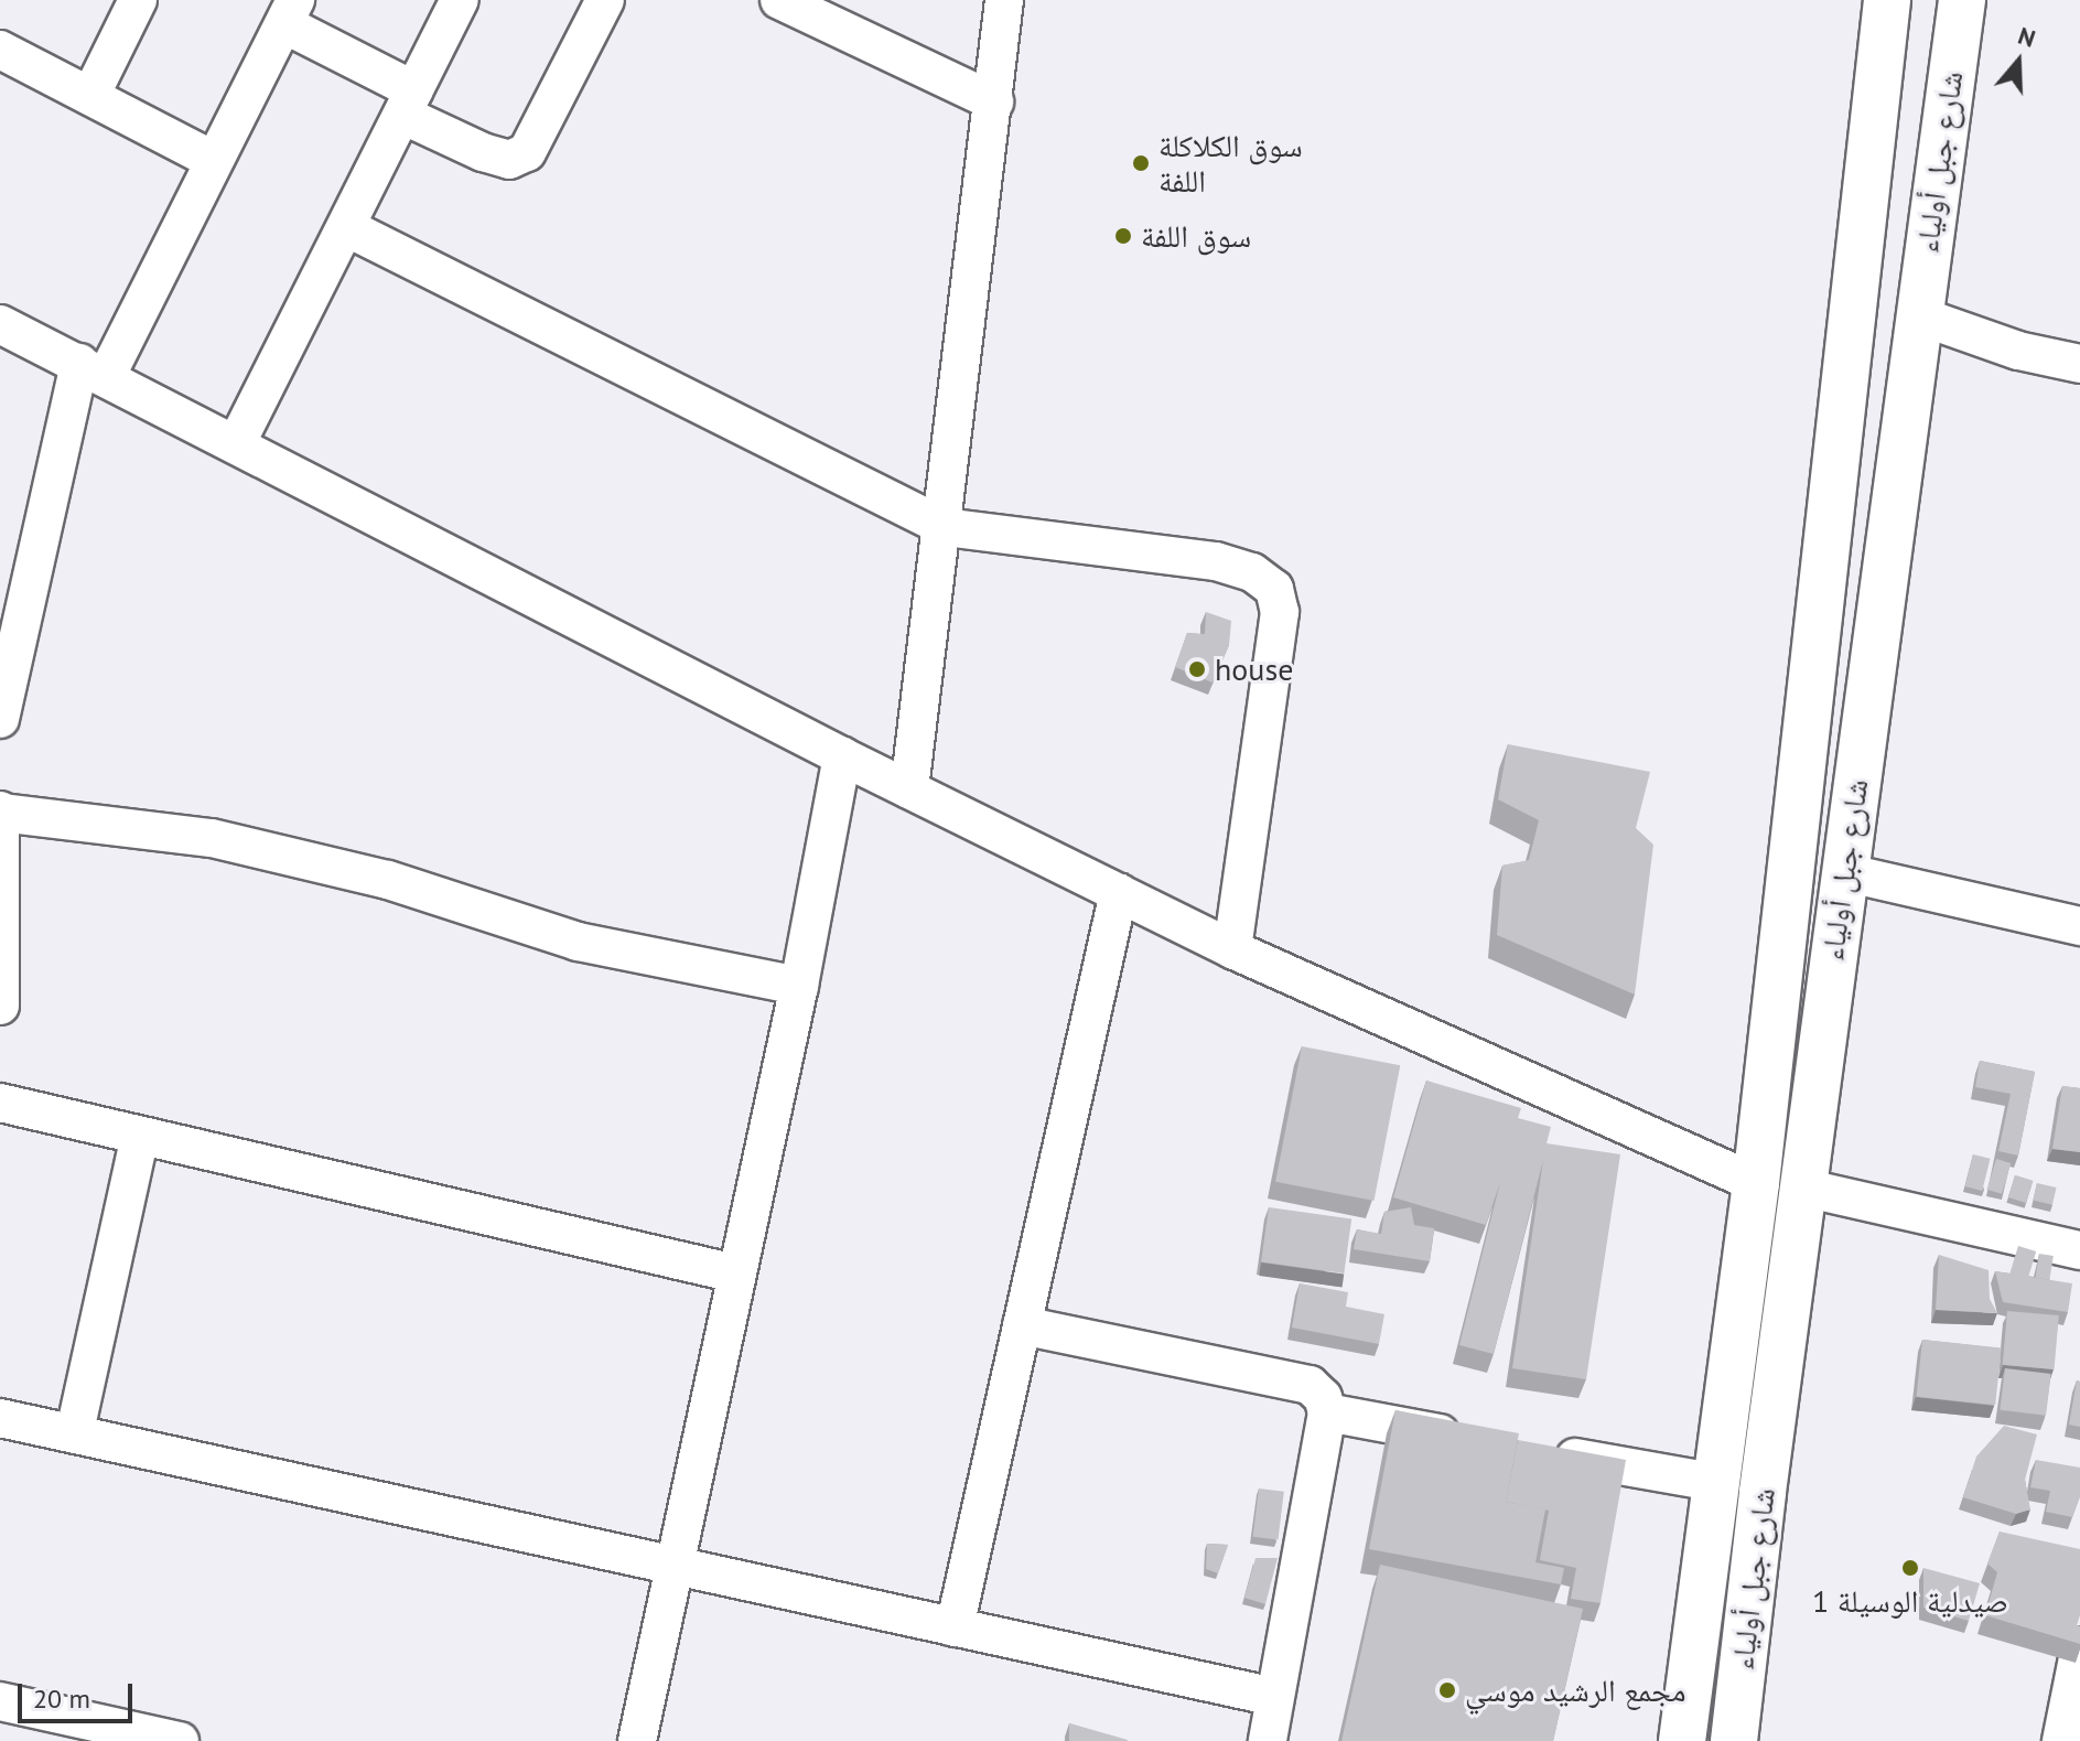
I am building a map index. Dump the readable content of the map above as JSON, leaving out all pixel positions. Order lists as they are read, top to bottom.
{
  "streets": {
    "main road": ["شارع جبل أولياء"]
  },
  "places": [
    "سوق الكلاكلة اللفة",
    "سوق اللفة",
    "house",
    "صيدلية الوسيلة 1",
    "مجمع الرشيد موسي"
  ],
  "scale_bar": "20 m",
  "north": "top"
}
